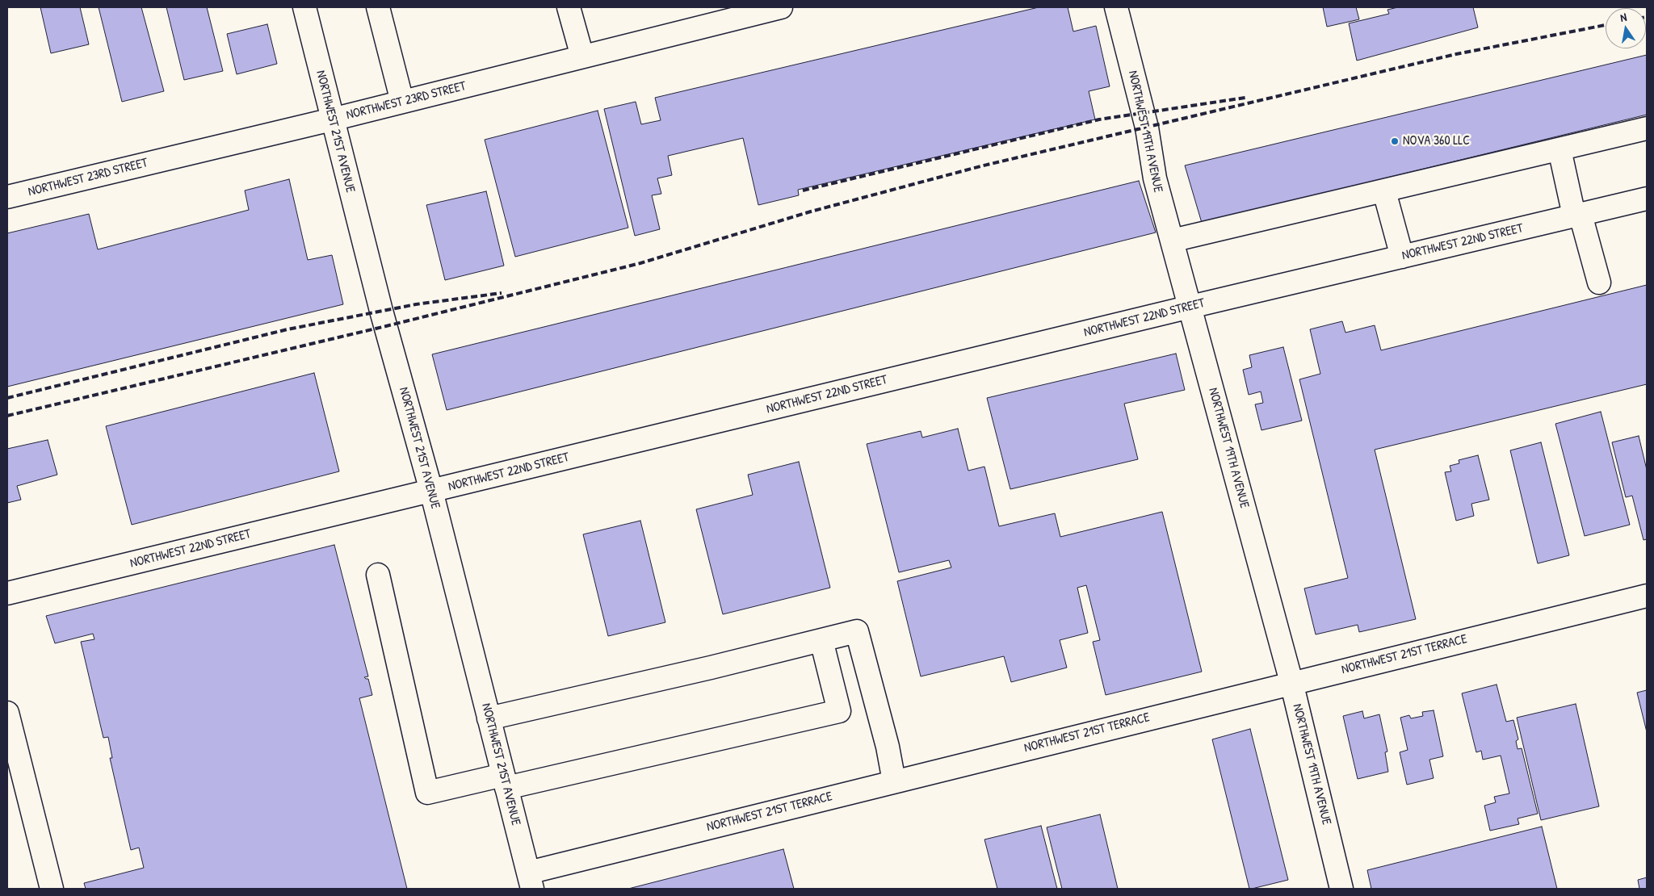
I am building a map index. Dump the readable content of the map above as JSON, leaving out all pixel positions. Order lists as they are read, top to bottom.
{
  "streets": {
    "street": [
      "NORTHWEST 23RD STREET",
      "NORTHWEST 21ST AVENUE",
      "NORTHWEST 19TH AVENUE",
      "NORTHWEST 22ND STREET",
      "NORTHWEST 21ST TERRACE"
    ]
  },
  "crossings": [
    ["NORTHWEST 23RD STREET", "NORTHWEST 21ST AVENUE"],
    ["NORTHWEST 21ST AVENUE", "NORTHWEST 22ND STREET"],
    ["NORTHWEST 21ST AVENUE", "NORTHWEST 21ST TERRACE"],
    ["NORTHWEST 19TH AVENUE", "NORTHWEST 22ND STREET"],
    ["NORTHWEST 19TH AVENUE", "NORTHWEST 21ST TERRACE"]
  ],
  "places": ["NOVA 360 LLC"],
  "north": "top"
}
